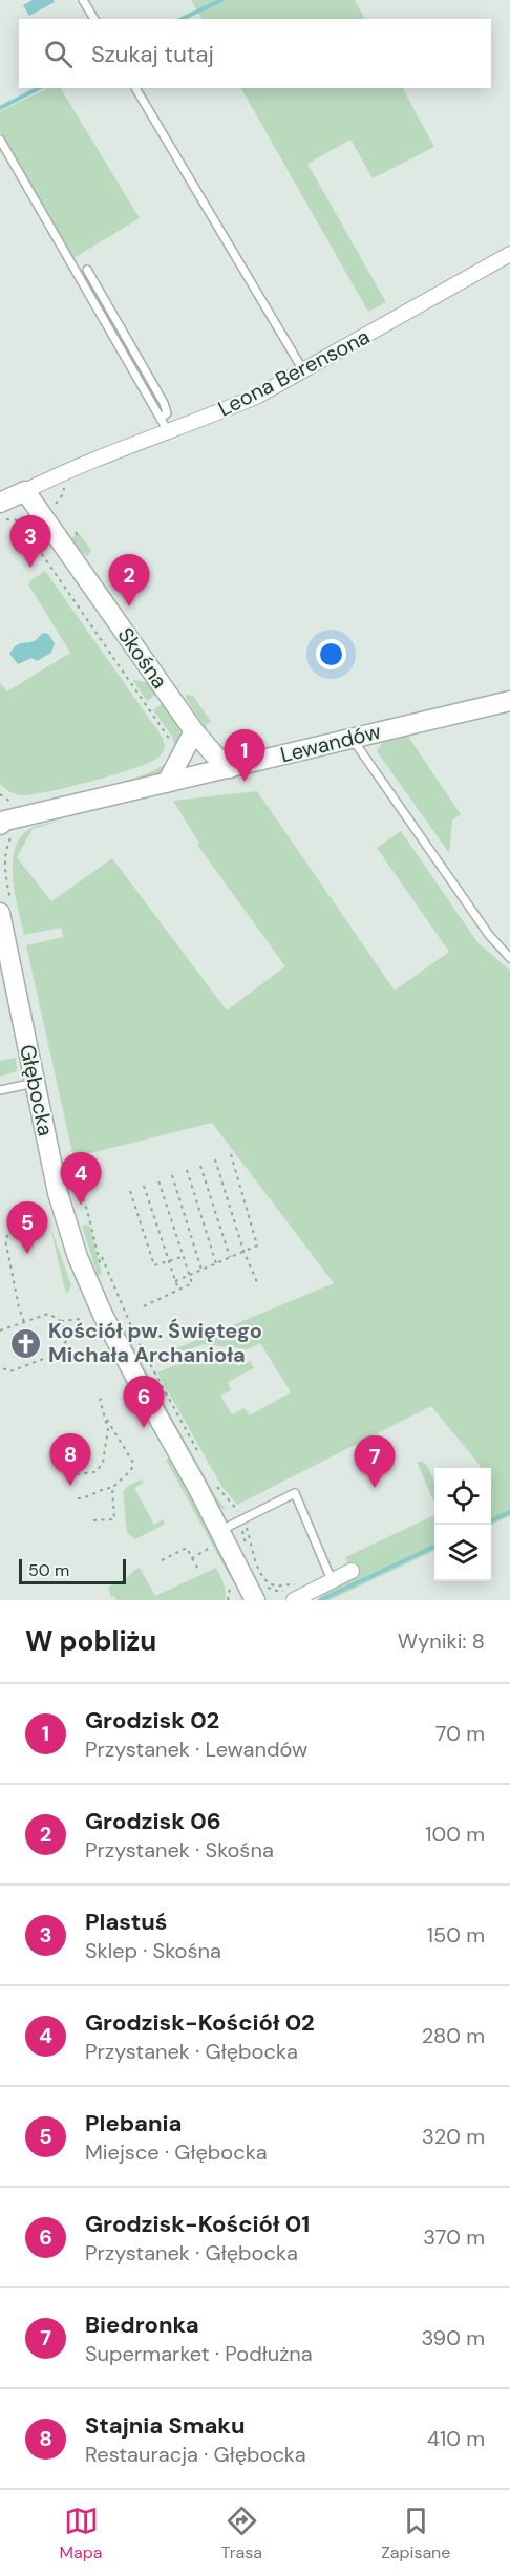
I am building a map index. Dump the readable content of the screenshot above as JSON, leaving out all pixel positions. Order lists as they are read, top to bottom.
{
  "streets": {
    "street": [
      "Leona Berensona",
      "Skośna",
      "Lewandów",
      "Głębocka"
    ]
  },
  "crossings": [
    ["Leona Berensona", "Skośna"],
    ["Skośna", "Lewandów"]
  ],
  "places": {
    "church": ["Kościół pw. Świętego Michała Archanioła"]
  },
  "scale_bar": "50 m",
  "page": {
    "search": "Szukaj tutaj",
    "pins": [
      "3",
      "2",
      "1",
      "4",
      "5",
      "6",
      "8",
      "7"
    ],
    "scale": "50 m",
    "heading": ["W pobliżu", "Wyniki: 8"],
    "list": [
      {
        "mark": "1",
        "name": "Grodzisk 02",
        "note": "Przystanek · Lewandów",
        "value": "70 m"
      },
      {
        "mark": "2",
        "name": "Grodzisk 06",
        "note": "Przystanek · Skośna",
        "value": "100 m"
      },
      {
        "mark": "3",
        "name": "Plastuś",
        "note": "Sklep · Skośna",
        "value": "150 m"
      },
      {
        "mark": "4",
        "name": "Grodzisk-Kościół 02",
        "note": "Przystanek · Głębocka",
        "value": "280 m"
      },
      {
        "mark": "5",
        "name": "Plebania",
        "note": "Miejsce · Głębocka",
        "value": "320 m"
      },
      {
        "mark": "6",
        "name": "Grodzisk-Kościół 01",
        "note": "Przystanek · Głębocka",
        "value": "370 m"
      },
      {
        "mark": "7",
        "name": "Biedronka",
        "note": "Supermarket · Podłużna",
        "value": "390 m"
      },
      {
        "mark": "8",
        "name": "Stajnia Smaku",
        "note": "Restauracja · Głębocka",
        "value": "410 m"
      }
    ],
    "nav": ["Mapa", "Trasa", "Zapisane"]
  }
}
